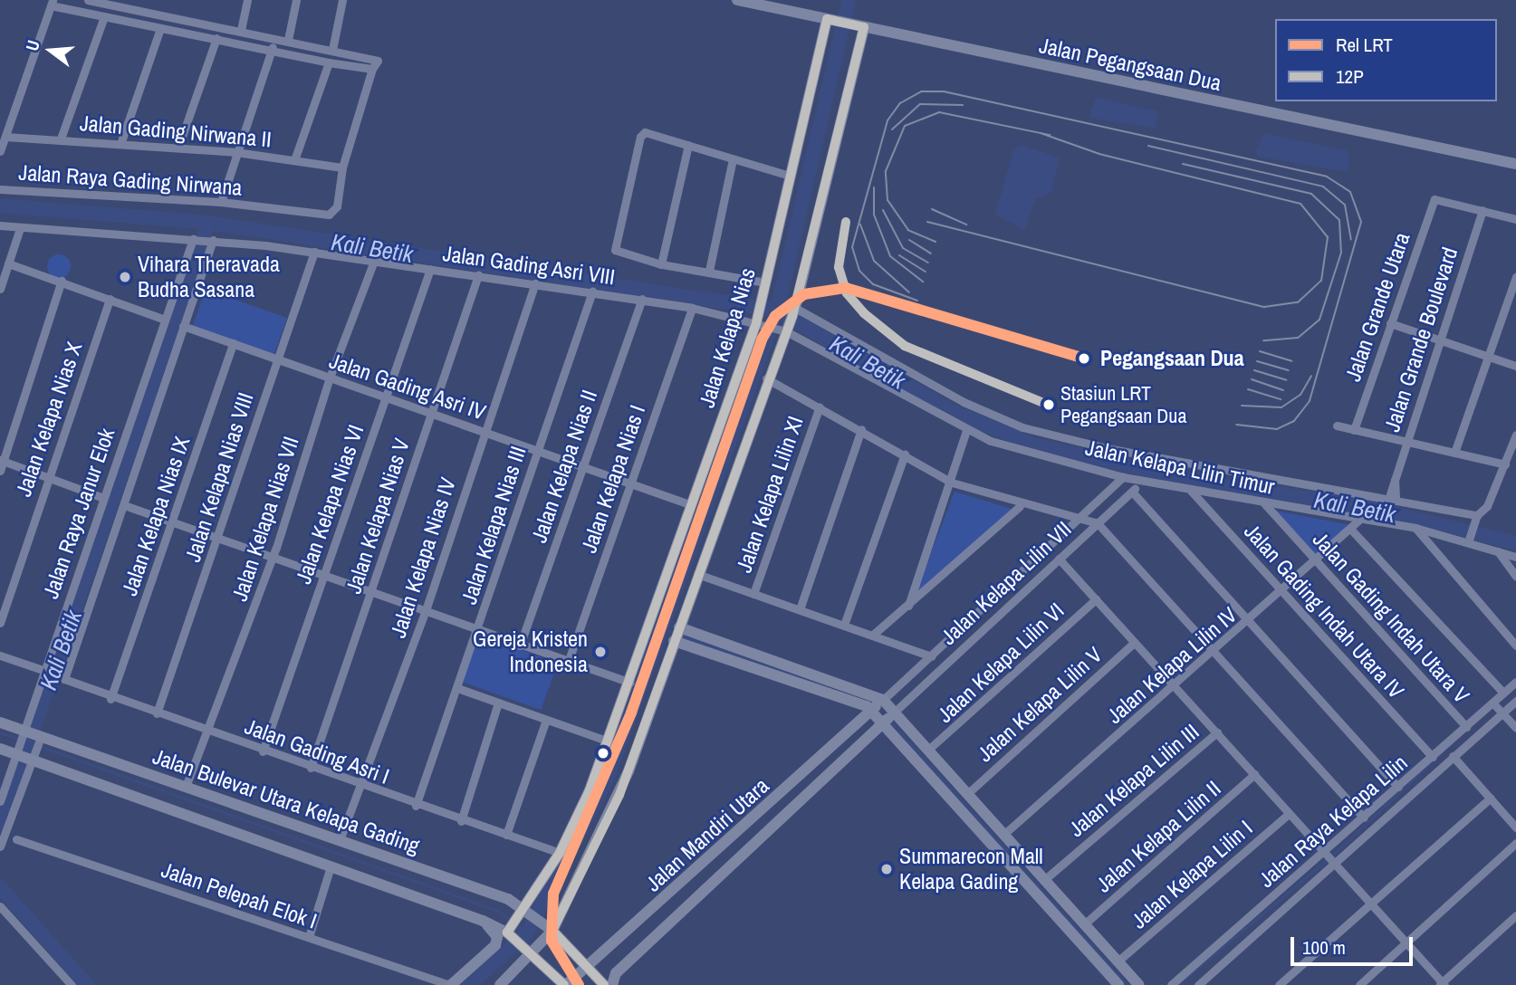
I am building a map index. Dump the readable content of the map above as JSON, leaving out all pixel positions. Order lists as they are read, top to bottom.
{
  "streets": {
    "street": [
      "Jalan Pegangsaan Dua",
      "Jalan Gading Nirwana II",
      "Jalan Raya Gading Nirwana",
      "Jalan Gading Asri VIII",
      "Jalan Grande Utara",
      "Jalan Kelapa Nias",
      "Jalan Grande Boulevard",
      "Jalan Gading Asri IV",
      "Jalan Kelapa Nias X",
      "Jalan Kelapa Nias II",
      "Jalan Kelapa Lilin Timur",
      "Jalan Kelapa Nias VIII",
      "Jalan Kelapa Nias I",
      "Jalan Kelapa Lilin XI",
      "Jalan Kelapa Nias VI",
      "Jalan Raya Janur Elok",
      "Jalan Kelapa Nias IX",
      "Jalan Kelapa Nias V",
      "Jalan Kelapa Nias VII",
      "Jalan Kelapa Nias III",
      "Jalan Kelapa Nias IV",
      "Jalan Kelapa Lilin VII",
      "Jalan Gading Indah Utara IV",
      "Jalan Gading Indah Utara V",
      "Jalan Kelapa Lilin VI",
      "Jalan Kelapa Lilin IV",
      "Jalan Kelapa Lilin V",
      "Jalan Gading Asri I",
      "Jalan Kelapa Lilin III",
      "Jalan Bulevar Utara Kelapa Gading",
      "Jalan Raya Kelapa Lilin",
      "Jalan Mandiri Utara",
      "Jalan Kelapa Lilin II",
      "Jalan Kelapa Lilin I",
      "Jalan Pelepah Elok I"
    ]
  },
  "crossings": [
    ["Jalan Pegangsaan Dua", "Jalan Kelapa Nias"],
    ["Jalan Gading Nirwana II", "Jalan Raya Gading Nirwana"],
    ["Jalan Gading Asri VIII", "Jalan Kelapa Nias"],
    ["Jalan Gading Asri VIII", "Jalan Kelapa Nias II"],
    ["Jalan Gading Asri VIII", "Jalan Kelapa Lilin Timur"],
    ["Jalan Gading Asri VIII", "Jalan Kelapa Nias VIII"],
    ["Jalan Gading Asri VIII", "Jalan Kelapa Nias I"],
    ["Jalan Gading Asri VIII", "Jalan Kelapa Nias VI"],
    ["Jalan Gading Asri VIII", "Jalan Raya Janur Elok"],
    ["Jalan Gading Asri VIII", "Jalan Kelapa Nias V"],
    ["Jalan Gading Asri VIII", "Jalan Kelapa Nias VII"],
    ["Jalan Gading Asri VIII", "Jalan Kelapa Nias III"],
    ["Jalan Gading Asri VIII", "Jalan Kelapa Nias IV"],
    ["Jalan Grande Utara", "Jalan Grande Boulevard"],
    ["Jalan Kelapa Nias", "Jalan Gading Asri IV"],
    ["Jalan Kelapa Nias", "Jalan Gading Asri I"],
    ["Jalan Kelapa Nias", "Jalan Bulevar Utara Kelapa Gading"],
    ["Jalan Gading Asri IV", "Jalan Kelapa Nias II"],
    ["Jalan Gading Asri IV", "Jalan Kelapa Nias VIII"],
    ["Jalan Gading Asri IV", "Jalan Kelapa Nias I"],
    ["Jalan Gading Asri IV", "Jalan Kelapa Nias VI"],
    ["Jalan Gading Asri IV", "Jalan Raya Janur Elok"],
    ["Jalan Gading Asri IV", "Jalan Kelapa Nias IX"],
    ["Jalan Gading Asri IV", "Jalan Kelapa Nias V"],
    ["Jalan Gading Asri IV", "Jalan Kelapa Nias VII"],
    ["Jalan Gading Asri IV", "Jalan Kelapa Nias III"],
    ["Jalan Gading Asri IV", "Jalan Kelapa Nias IV"],
    ["Jalan Kelapa Lilin Timur", "Jalan Kelapa Lilin VII"],
    ["Jalan Kelapa Lilin Timur", "Jalan Gading Indah Utara IV"],
    ["Jalan Kelapa Lilin Timur", "Jalan Gading Indah Utara V"],
    ["Jalan Kelapa Lilin Timur", "Jalan Kelapa Lilin IV"],
    ["Jalan Kelapa Nias VIII", "Jalan Gading Asri I"],
    ["Jalan Kelapa Nias VI", "Jalan Gading Asri I"],
    ["Jalan Raya Janur Elok", "Jalan Gading Asri I"],
    ["Jalan Raya Janur Elok", "Jalan Bulevar Utara Kelapa Gading"],
    ["Jalan Kelapa Nias IX", "Jalan Gading Asri I"],
    ["Jalan Kelapa Nias V", "Jalan Gading Asri I"],
    ["Jalan Kelapa Nias VII", "Jalan Gading Asri I"],
    ["Jalan Kelapa Nias VII", "Jalan Bulevar Utara Kelapa Gading"],
    ["Jalan Kelapa Nias III", "Jalan Gading Asri I"],
    ["Jalan Kelapa Nias IV", "Jalan Gading Asri I"],
    ["Jalan Kelapa Nias IV", "Jalan Bulevar Utara Kelapa Gading"],
    ["Jalan Kelapa Lilin VII", "Jalan Mandiri Utara"],
    ["Jalan Gading Indah Utara IV", "Jalan Kelapa Lilin IV"],
    ["Jalan Gading Indah Utara IV", "Jalan Raya Kelapa Lilin"],
    ["Jalan Gading Indah Utara V", "Jalan Kelapa Lilin IV"],
    ["Jalan Gading Indah Utara V", "Jalan Raya Kelapa Lilin"],
    ["Jalan Bulevar Utara Kelapa Gading", "Jalan Mandiri Utara"]
  ],
  "water": ["Kali Betik"],
  "places": [
    "Vihara Theravada Budha Sasana",
    "Pegangsaan Dua",
    "Stasiun LRT Pegangsaan Dua",
    "Gereja Kristen Indonesia",
    "Summarecon Mall Kelapa Gading"
  ],
  "lines": ["transit line 12P", "rail line LRT"],
  "legend": ["Rel LRT", "12P"],
  "scale_bar": "100 m",
  "north": "left"
}
